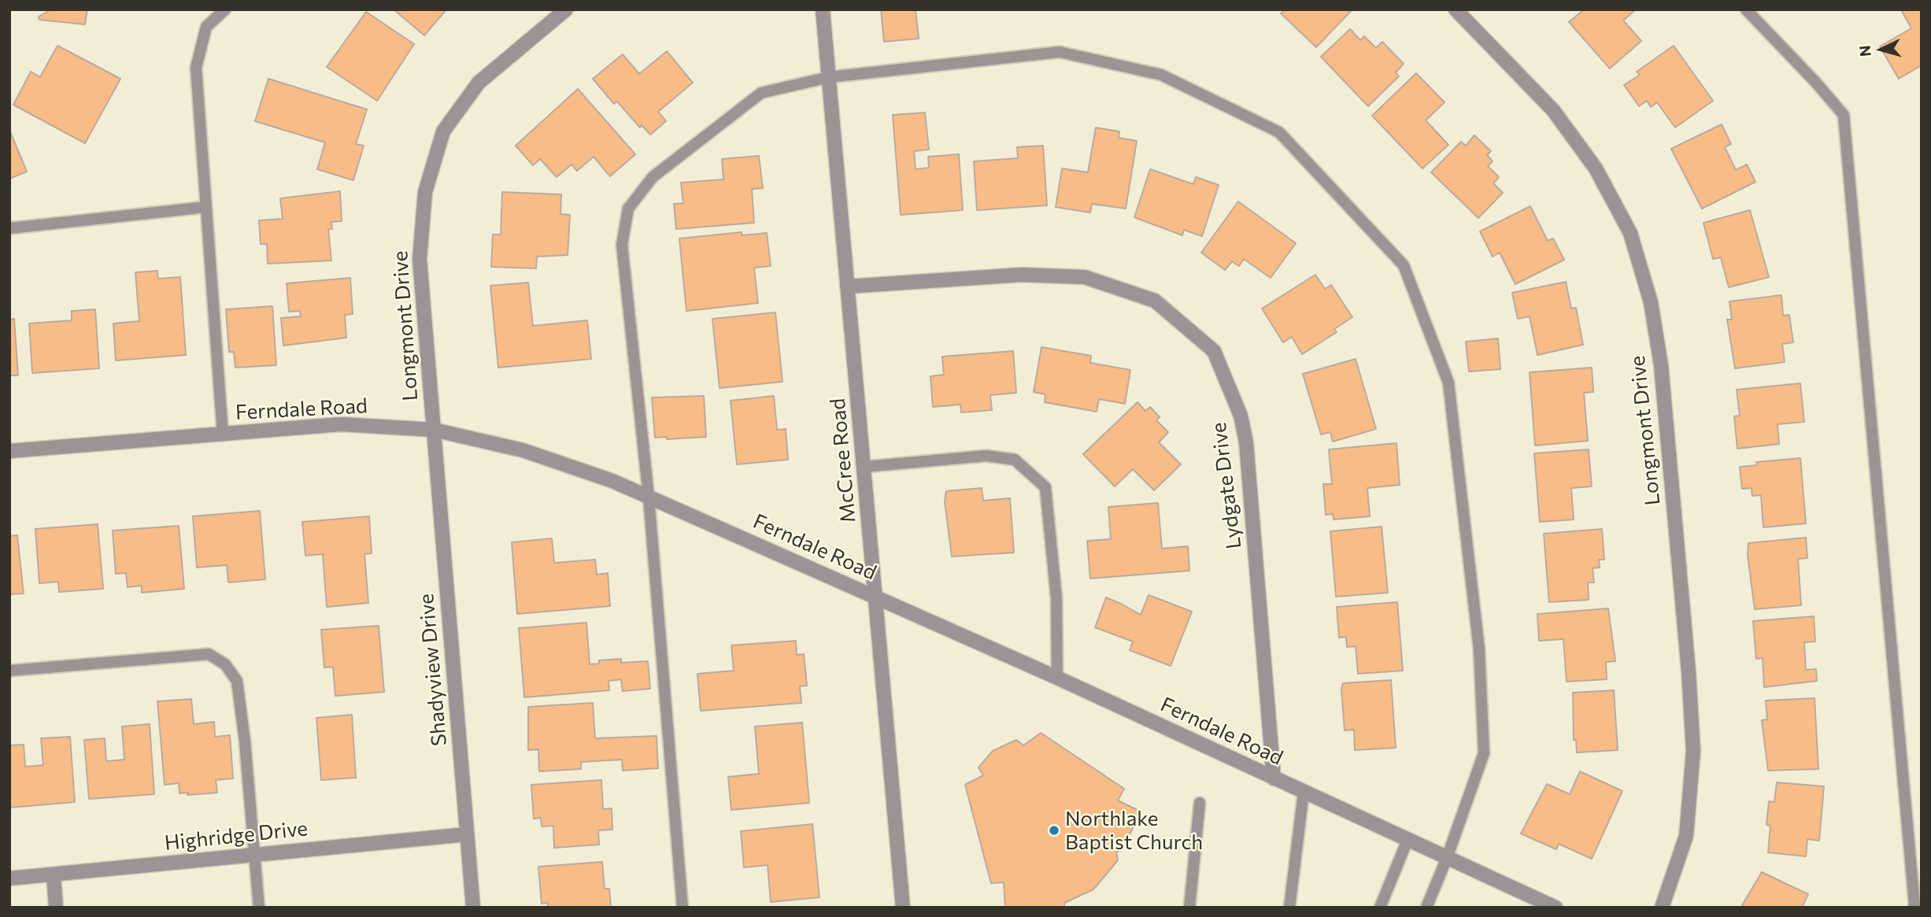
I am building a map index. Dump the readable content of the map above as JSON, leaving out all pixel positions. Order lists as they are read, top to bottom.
{
  "streets": {
    "street": [
      "Longmont Drive",
      "Ferndale Road",
      "McCree Road",
      "Lydgate Drive",
      "Shadyview Drive",
      "Highridge Drive"
    ]
  },
  "crossings": [
    ["Longmont Drive", "Ferndale Road"],
    ["Longmont Drive", "Shadyview Drive"],
    ["Ferndale Road", "McCree Road"],
    ["Ferndale Road", "Lydgate Drive"],
    ["Ferndale Road", "Shadyview Drive"],
    ["McCree Road", "Lydgate Drive"],
    ["Shadyview Drive", "Highridge Drive"]
  ],
  "places": ["Northlake Baptist Church"],
  "north": "left"
}
